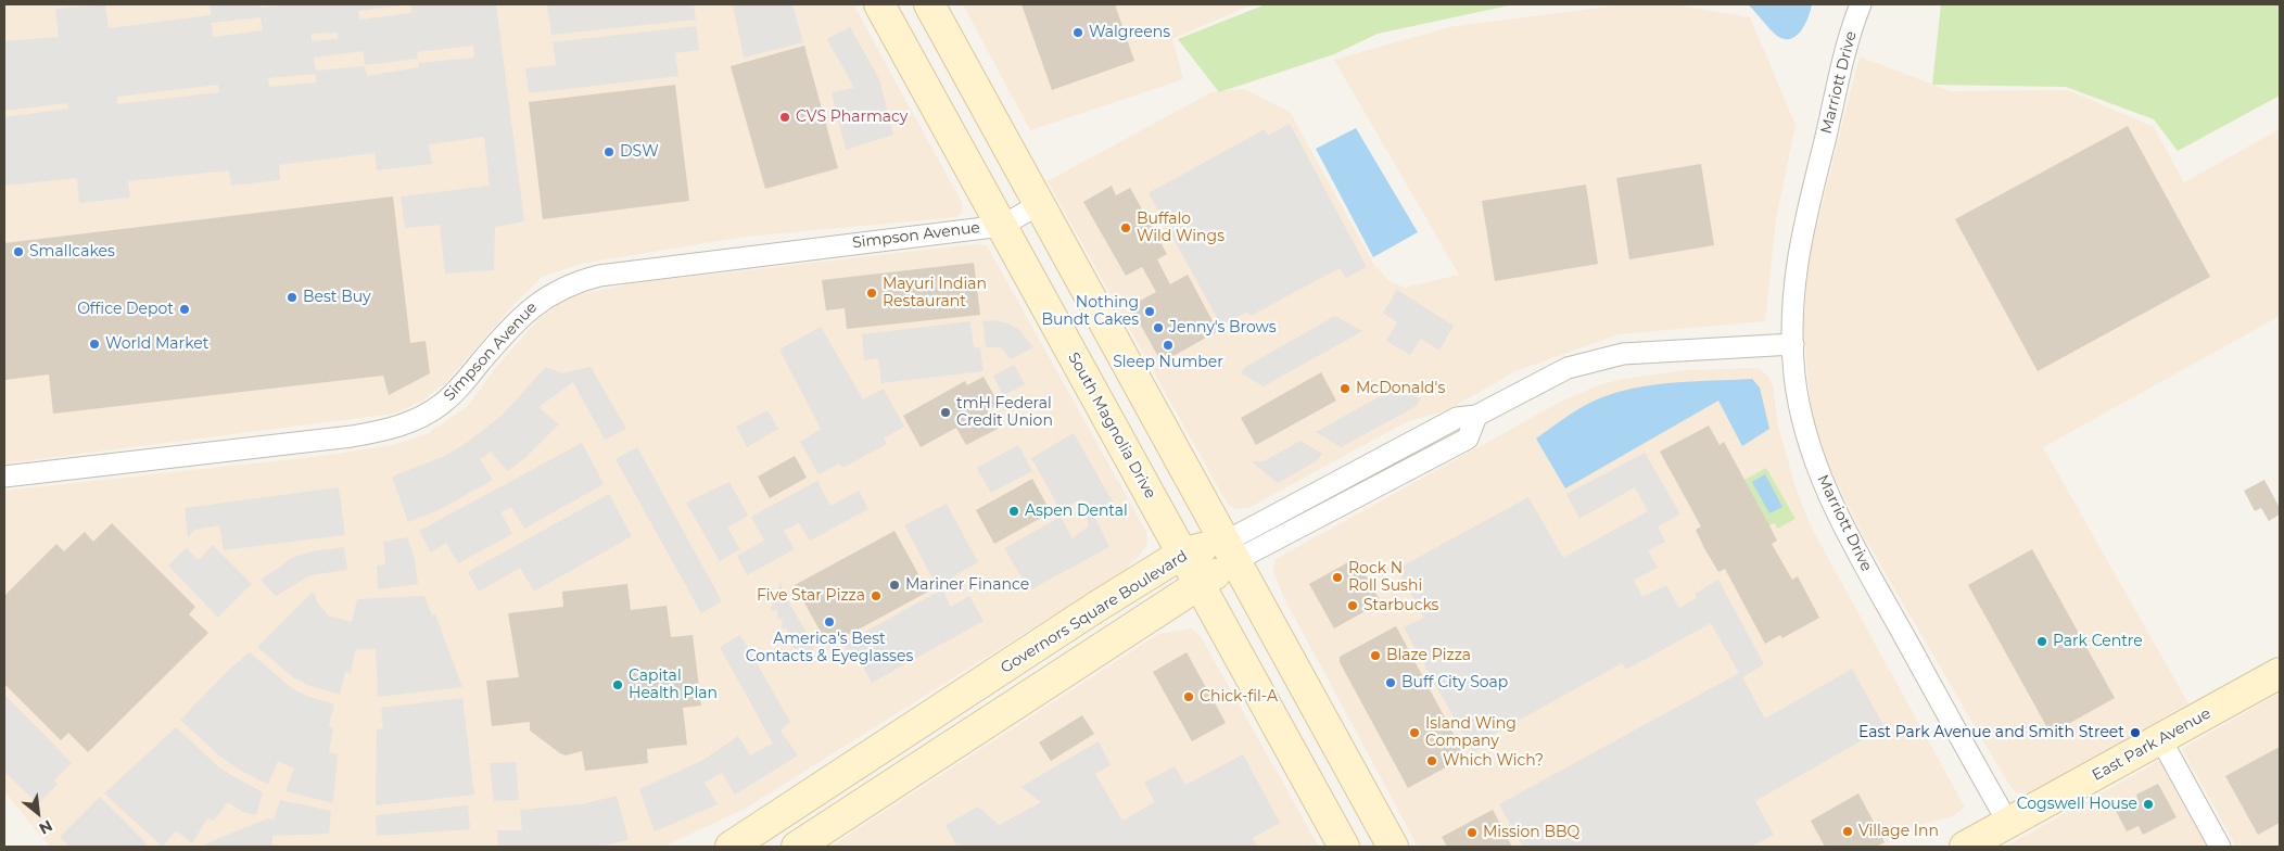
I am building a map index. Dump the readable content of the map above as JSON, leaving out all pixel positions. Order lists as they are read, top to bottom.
{
  "streets": {
    "main road": ["South Magnolia Drive", "Governors Square Boulevard", "East Park Avenue"],
    "street": ["Marriott Drive", "Simpson Avenue"]
  },
  "crossings": [
    ["Marriott Drive", "Governors Square Boulevard"],
    ["Marriott Drive", "East Park Avenue"],
    ["Simpson Avenue", "South Magnolia Drive"],
    ["South Magnolia Drive", "Governors Square Boulevard"]
  ],
  "places": [
    "Walgreens",
    "CVS Pharmacy",
    "DSW",
    "Buffalo Wild Wings",
    "Smallcakes",
    "Mayuri Indian Restaurant",
    "Best Buy",
    "Office Depot",
    "Nothing Bundt Cakes",
    "Jenny's Brows",
    "World Market",
    "Sleep Number",
    "McDonald's",
    "tmH Federal Credit Union",
    "Aspen Dental",
    "Rock N Roll Sushi",
    "Mariner Finance",
    "Five Star Pizza",
    "Starbucks",
    "America's Best Contacts & Eyeglasses",
    "Park Centre",
    "Blaze Pizza",
    "Buff City Soap",
    "Capital Health Plan",
    "Chick-fil-A",
    "Island Wing Company",
    "East Park Avenue and Smith Street",
    "Which Wich?",
    "Cogswell House",
    "Village Inn",
    "Mission BBQ"
  ],
  "north": "bottom right"
}
